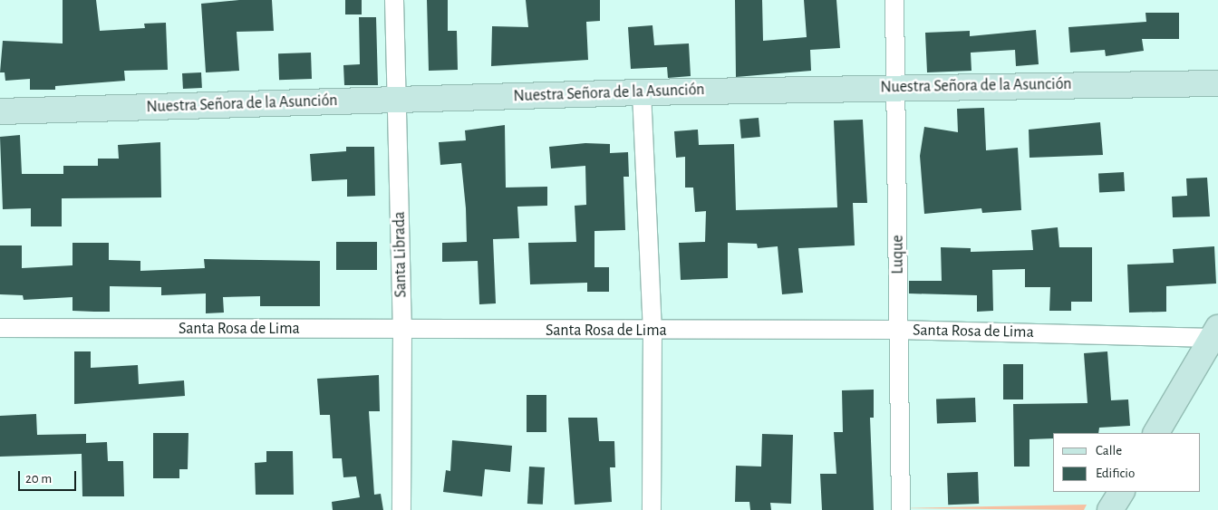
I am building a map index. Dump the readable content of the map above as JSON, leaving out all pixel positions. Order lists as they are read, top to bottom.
{
  "streets": {
    "street": [
      "Nuestra Señora de la Asunción",
      "Santa Librada",
      "Luque",
      "Santa Rosa de Lima"
    ]
  },
  "crossings": [
    ["Nuestra Señora de la Asunción", "Santa Librada"],
    ["Nuestra Señora de la Asunción", "Luque"],
    ["Santa Librada", "Santa Rosa de Lima"],
    ["Luque", "Santa Rosa de Lima"]
  ],
  "legend": ["Calle", "Edificio"],
  "scale_bar": "20 m"
}
